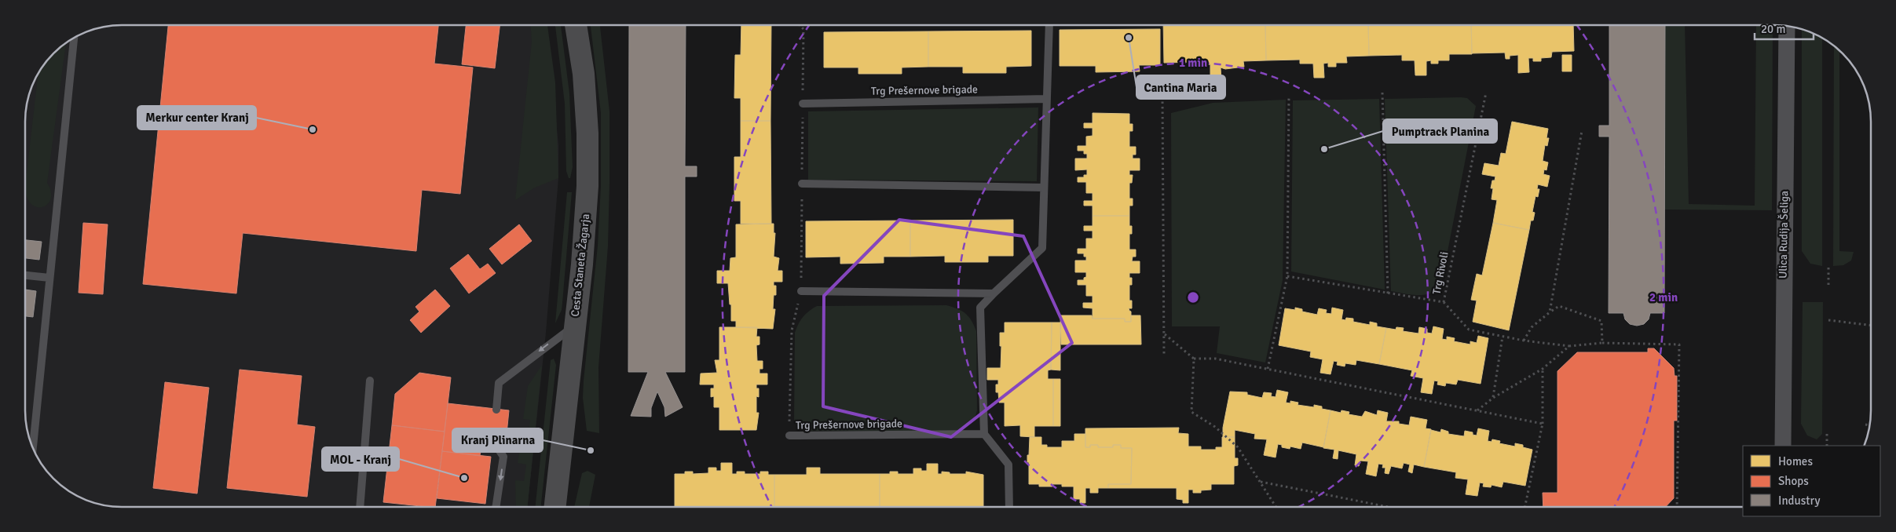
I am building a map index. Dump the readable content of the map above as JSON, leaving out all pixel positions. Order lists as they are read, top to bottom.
{
  "streets": {
    "main road": ["Cesta Staneta Žagarja"],
    "street": ["Ulica Rudija Šeliga"],
    "lane": ["Trg Prešernove brigade"],
    "path": ["Trg Rivoli"]
  },
  "places": [
    "Cantina Maria",
    "Merkur center Kranj",
    "Pumptrack Planina",
    "Kranj Plinarna",
    "MOL - Kranj"
  ],
  "legend": ["Homes", "Shops", "Industry"],
  "scale_bar": "20 m",
  "rings": ["1 min", "2 min"]
}
